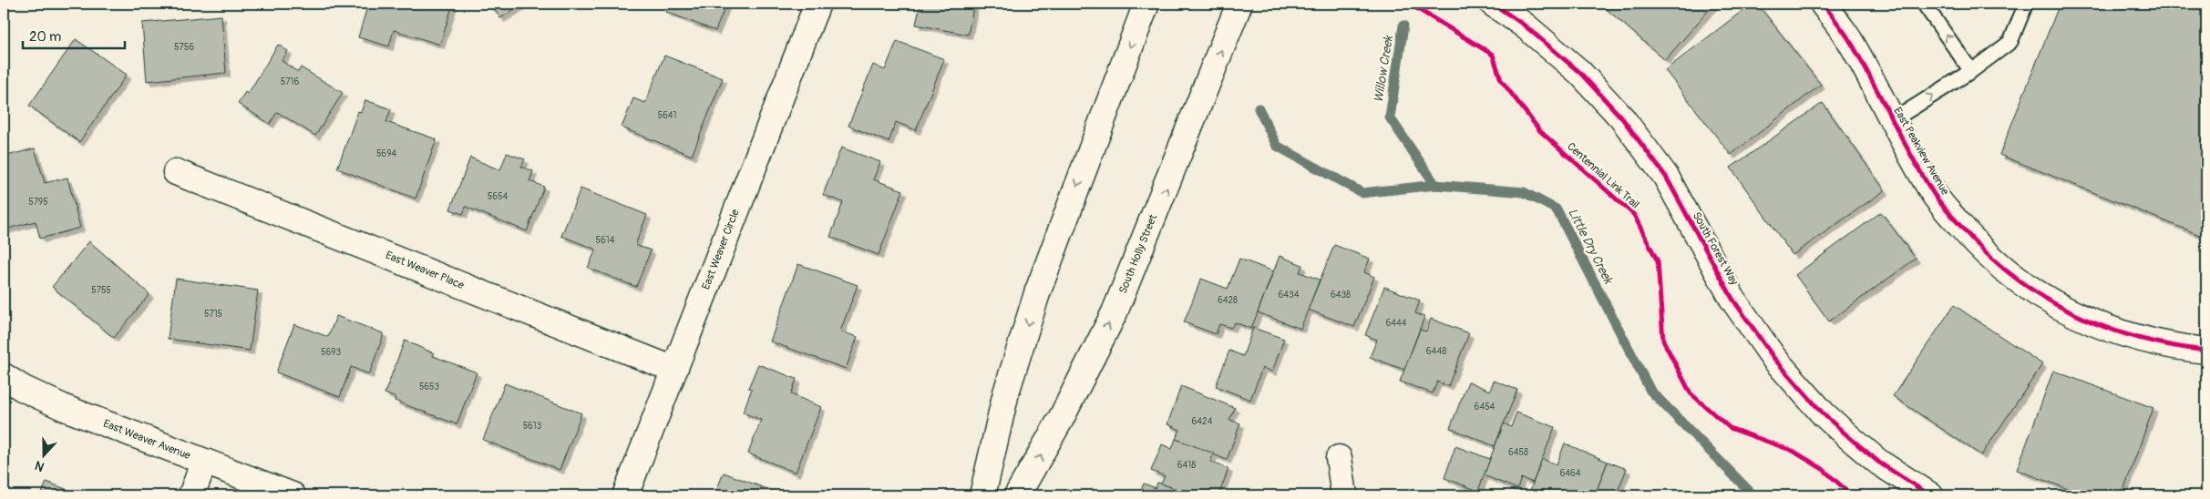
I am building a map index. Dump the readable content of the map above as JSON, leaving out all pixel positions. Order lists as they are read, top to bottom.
{
  "streets": {
    "street": [
      "East Peakview Avenue",
      "South Forest Way",
      "East Weaver Circle",
      "South Holly Street",
      "East Weaver Place",
      "East Weaver Avenue"
    ],
    "cycle path": ["Centennial Link Trail"]
  },
  "crossings": [
    ["East Weaver Circle", "East Weaver Place"]
  ],
  "water": ["Willow Creek", "Little Dry Creek"],
  "house_numbers": [
    "5756",
    "5716",
    "5641",
    "5694",
    "5654",
    "5795",
    "5614",
    "5755",
    "6434",
    "6438",
    "6428",
    "5715",
    "6444",
    "6448",
    "5693",
    "5653",
    "6454",
    "6424",
    "5613",
    "6458",
    "6418",
    "6464"
  ],
  "scale_bar": "20 m",
  "north": "bottom"
}
